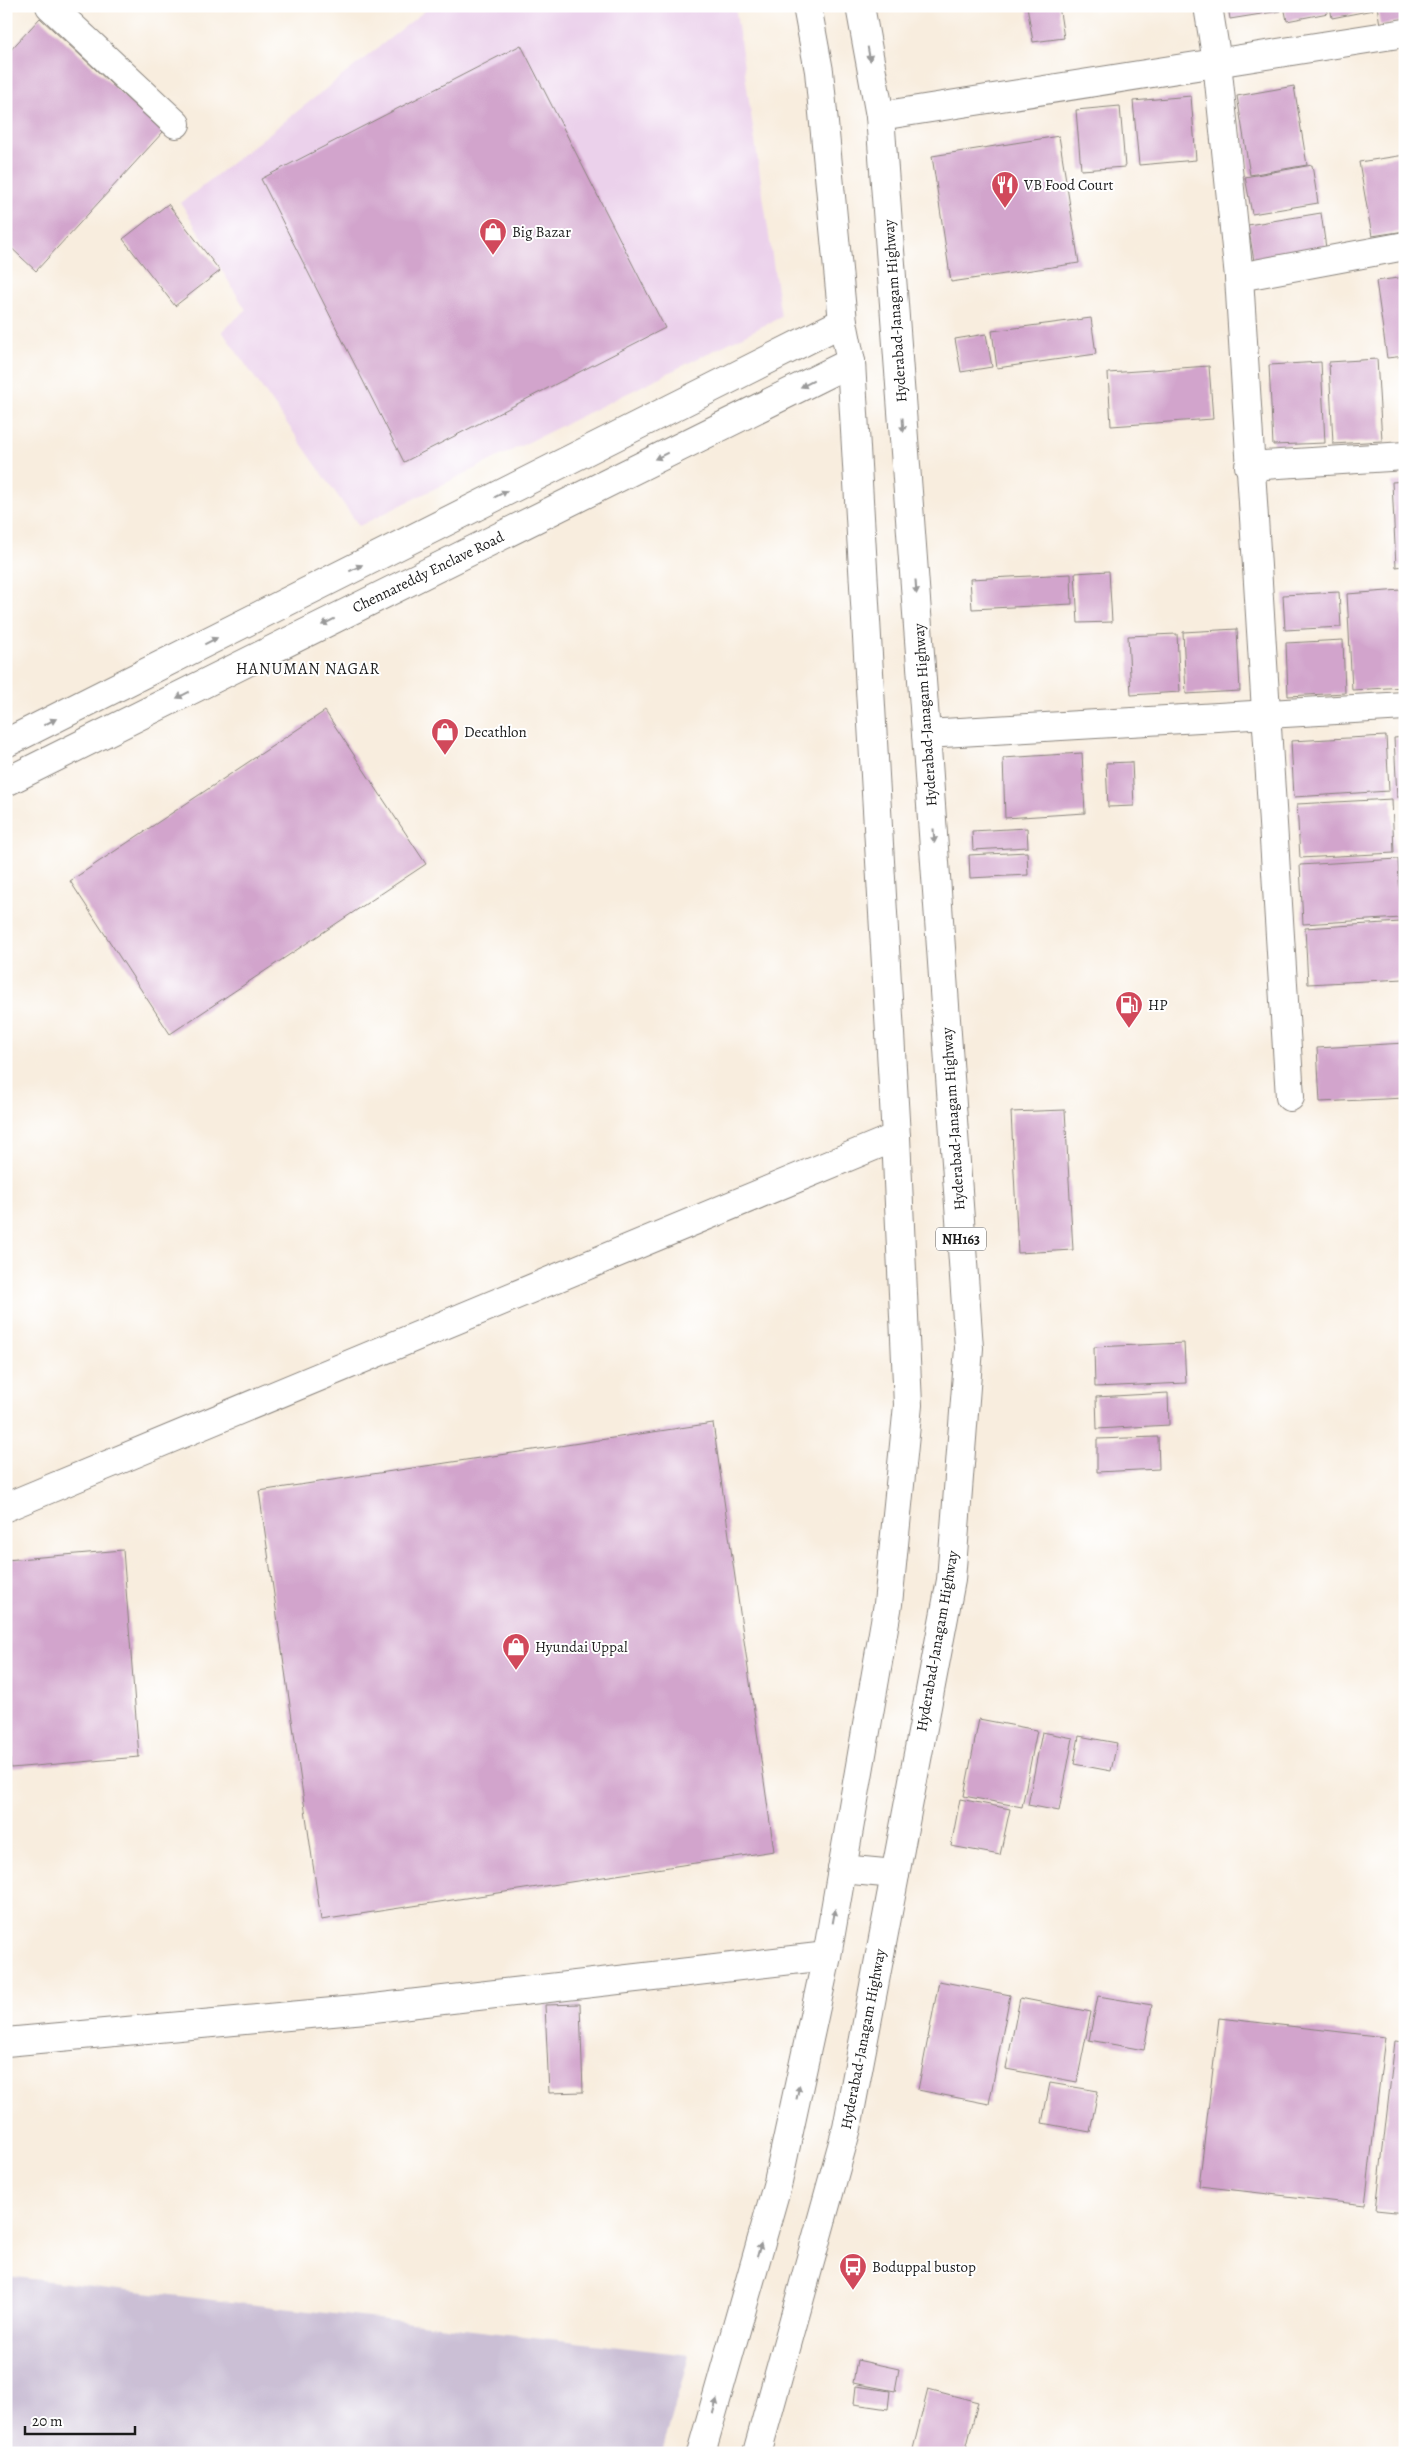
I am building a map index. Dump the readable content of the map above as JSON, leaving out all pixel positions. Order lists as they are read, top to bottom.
{
  "streets": {
    "main road": ["Hyderabad-Janagam Highway", "Chennareddy Enclave Road", "NH163"]
  },
  "districts": ["HANUMAN NAGAR"],
  "places": {
    "restaurant": ["VB Food Court"],
    "shop": ["Big Bazar", "Decathlon", "Hyundai Uppal"],
    "fuel station": ["HP"],
    "bus stop": ["Boduppal bustop"]
  },
  "scale_bar": "20 m"
}
